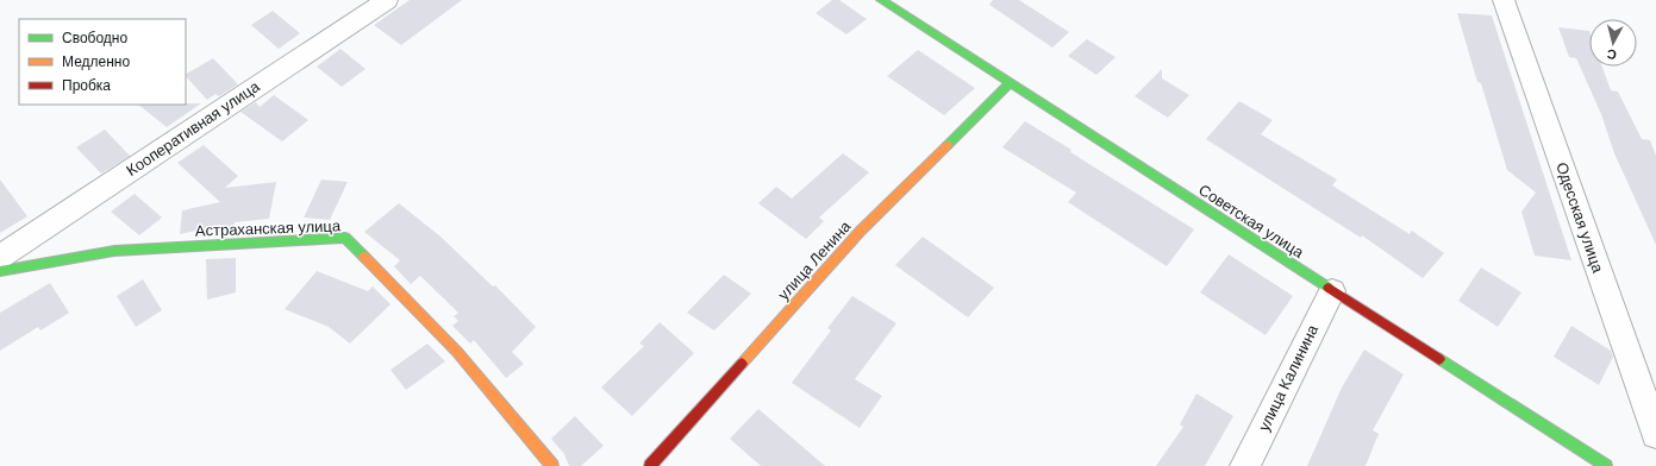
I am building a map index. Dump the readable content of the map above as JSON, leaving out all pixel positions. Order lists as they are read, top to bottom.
{
  "streets": {
    "street": [
      "Кооперативная улица",
      "Одесская улица",
      "Советская улица",
      "Астраханская улица",
      "улица Ленина",
      "улица Калинина"
    ]
  },
  "crossings": [
    ["Советская улица", "улица Ленина"],
    ["Советская улица", "улица Калинина"]
  ],
  "legend": ["Свободно", "Медленно", "Пробка"],
  "north": "bottom"
}
